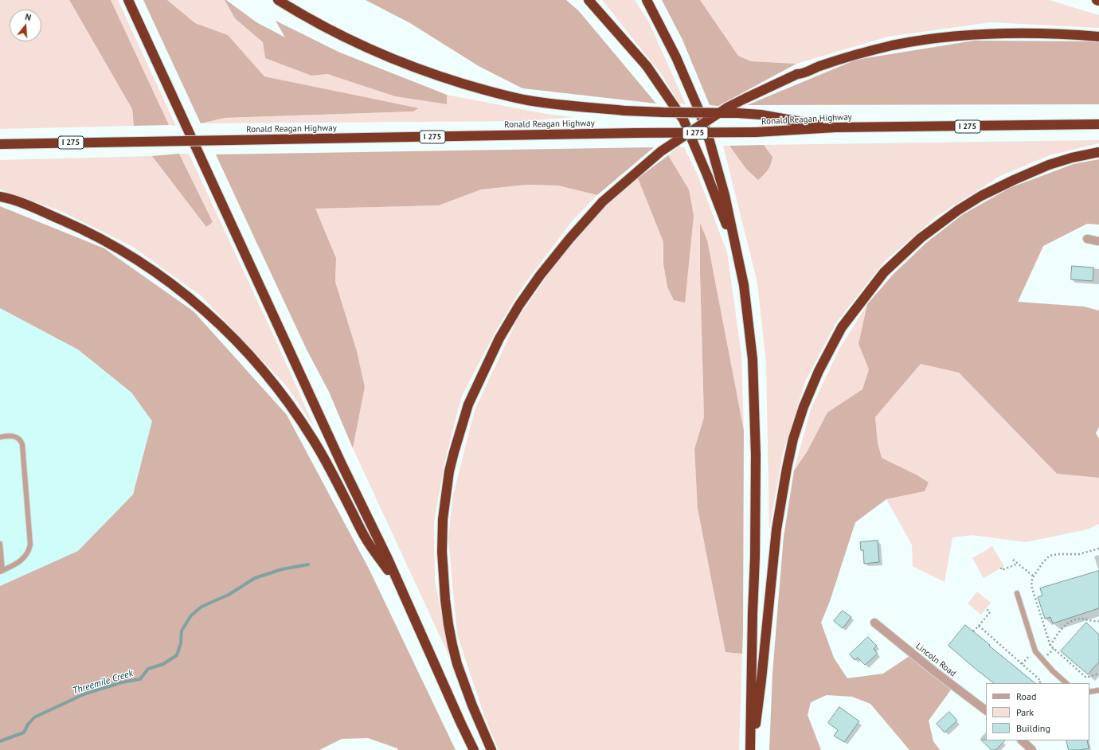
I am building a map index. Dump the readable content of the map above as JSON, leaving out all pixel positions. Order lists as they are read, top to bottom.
{
  "streets": {
    "highway": ["Ronald Reagan Highway", "I 275"],
    "street": ["Lincoln Road"]
  },
  "water": ["Threemile Creek"],
  "legend": ["Road", "Park", "Building"],
  "north": "top"
}
